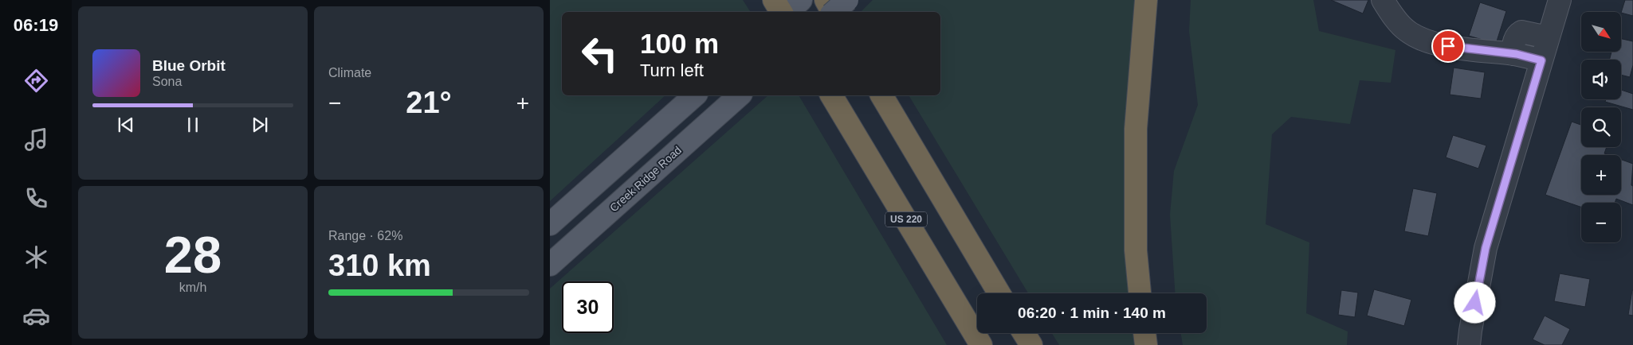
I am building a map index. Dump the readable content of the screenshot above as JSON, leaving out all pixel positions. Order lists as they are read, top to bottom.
{
  "streets": {
    "highway": ["US 220"],
    "main road": ["Creek Ridge Road"]
  },
  "north": "bottom right",
  "page": {
    "tabs": "06:19",
    "tile": [
      "Climate",
      ["28", "km/h"],
      ["Range · 62%", "310 km"]
    ],
    "map_buttons": ["+", "−"],
    "turn": ["100 m", "Turn left"],
    "song": ["Blue Orbit", "Sona"],
    "heat": ["−", "21°", "+"],
    "limit": "30",
    "trip": "06:20 · 1 min · 140 m"
  }
}
